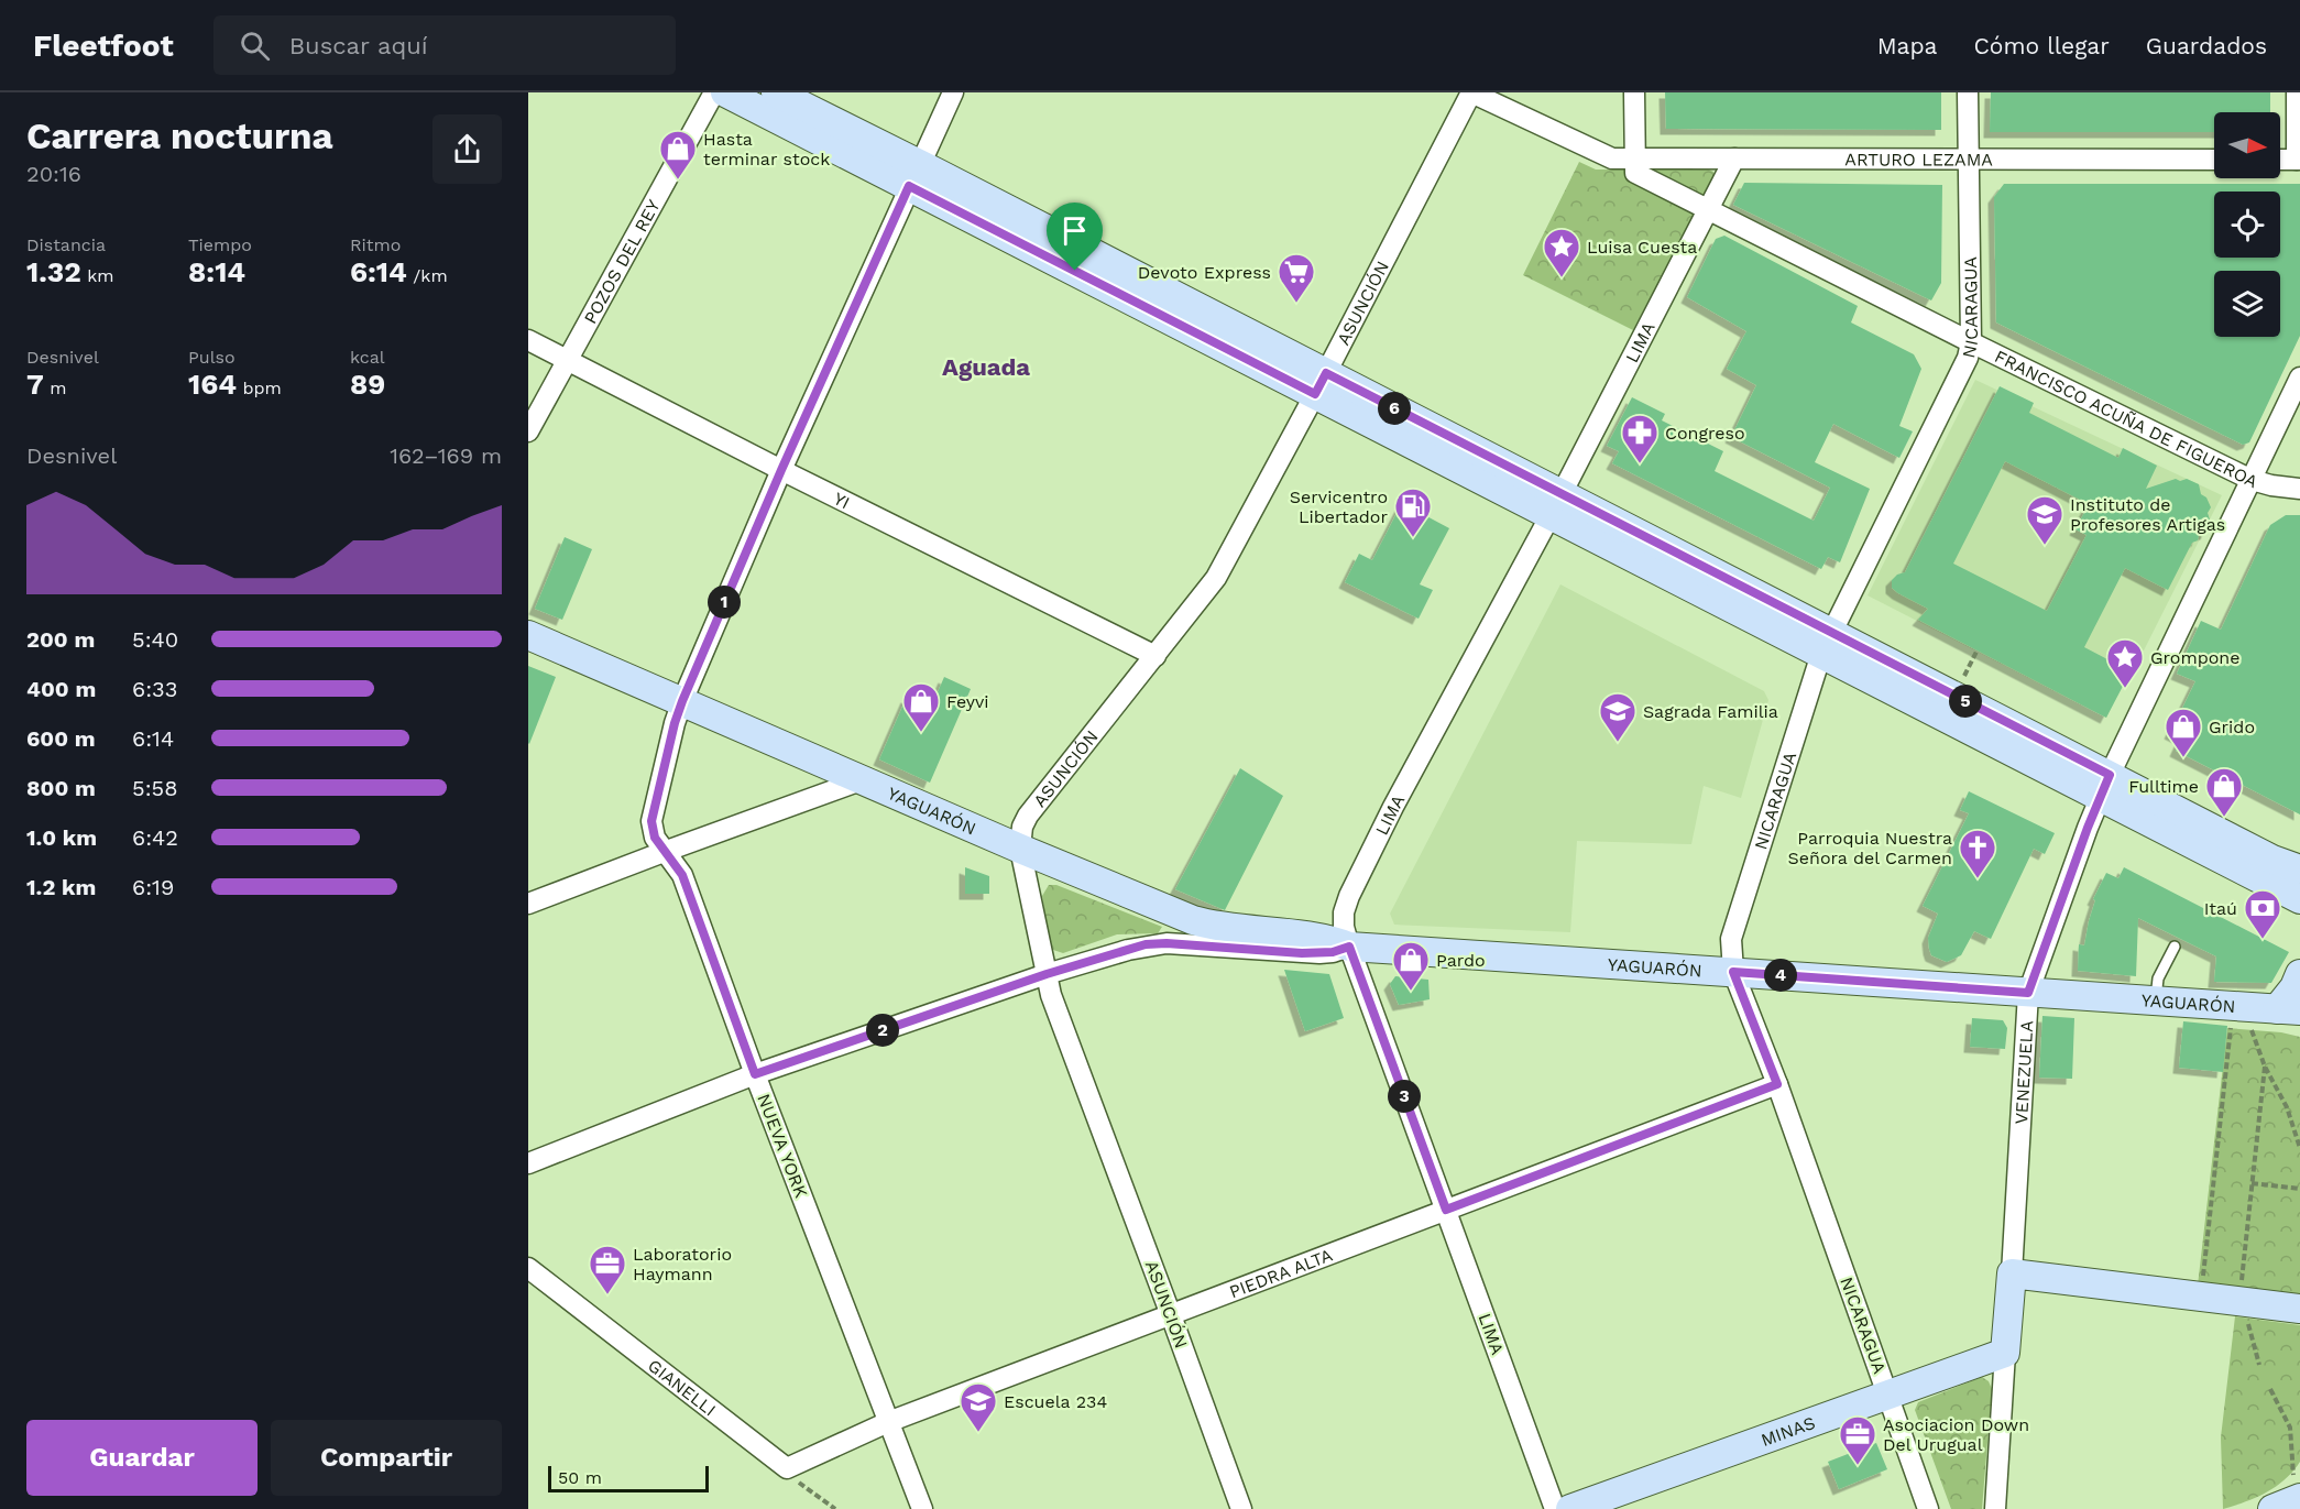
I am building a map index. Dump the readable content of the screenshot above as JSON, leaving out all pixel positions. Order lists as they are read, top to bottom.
{
  "streets": {
    "street": [
      "ARTURO LEZAMA",
      "POZOS DEL REY",
      "ASUNCIÓN",
      "NICARAGUA",
      "LIMA",
      "FRANCISCO ACUÑA DE FIGUEROA",
      "YI",
      "YAGUARÓN",
      "VENEZUELA",
      "NUEVA YORK",
      "PIEDRA ALTA",
      "GIANELLI",
      "MINAS"
    ]
  },
  "crossings": [
    ["ARTURO LEZAMA", "ASUNCIÓN"],
    ["ARTURO LEZAMA", "NICARAGUA"],
    ["ARTURO LEZAMA", "LIMA"],
    ["ARTURO LEZAMA", "FRANCISCO ACUÑA DE FIGUEROA"],
    ["POZOS DEL REY", "YI"],
    ["ASUNCIÓN", "YI"],
    ["ASUNCIÓN", "YAGUARÓN"],
    ["ASUNCIÓN", "PIEDRA ALTA"],
    ["NICARAGUA", "FRANCISCO ACUÑA DE FIGUEROA"],
    ["NICARAGUA", "YAGUARÓN"],
    ["NICARAGUA", "PIEDRA ALTA"],
    ["NICARAGUA", "MINAS"],
    ["LIMA", "FRANCISCO ACUÑA DE FIGUEROA"],
    ["LIMA", "YAGUARÓN"],
    ["LIMA", "PIEDRA ALTA"],
    ["FRANCISCO ACUÑA DE FIGUEROA", "VENEZUELA"],
    ["YI", "NUEVA YORK"],
    ["YAGUARÓN", "VENEZUELA"],
    ["YAGUARÓN", "NUEVA YORK"],
    ["VENEZUELA", "MINAS"],
    ["NUEVA YORK", "PIEDRA ALTA"],
    ["PIEDRA ALTA", "GIANELLI"]
  ],
  "districts": ["Aguada"],
  "places": {
    "shop": [
      "Hasta terminar stock",
      "Feyvi",
      "Grido",
      "Fulltime",
      "Pardo"
    ],
    "place": ["Luisa Cuesta", "Grompone"],
    "supermarket": ["Devoto Express"],
    "pharmacy": ["Congreso"],
    "fuel station": ["Servicentro Libertador"],
    "school or university": ["Instituto de Profesores Artigas", "Sagrada Familia", "Escuela 234"],
    "church": ["Parroquia Nuestra Señora del Carmen"],
    "bank": ["Itaú"],
    "office": ["Laboratorio Haymann", "Asociacion Down Del Urugual"]
  },
  "scale_bar": "50 m",
  "north": "right",
  "page": {
    "header": "Fleetfoot",
    "search": "Buscar aquí",
    "nav": ["Mapa", "Cómo llegar", "Guardados"],
    "heading": ["Carrera nocturna", "20:16"],
    "stats": [
      ["Distancia", "1.32 km"],
      ["Tiempo", "8:14"],
      ["Ritmo", "6:14 /km"],
      ["Desnivel", "7 m"],
      ["Pulso", "164 bpm"],
      ["kcal", "89"]
    ],
    "pins": [
      "6",
      "1",
      "5",
      "4",
      "2",
      "3"
    ],
    "chart": ["Desnivel", "162–169 m"],
    "list": [
      {
        "name": "200 m",
        "note": "5:40"
      },
      {
        "name": "400 m",
        "note": "6:33"
      },
      {
        "name": "600 m",
        "note": "6:14"
      },
      {
        "name": "800 m",
        "note": "5:58"
      },
      {
        "name": "1.0 km",
        "note": "6:42"
      },
      {
        "name": "1.2 km",
        "note": "6:19"
      }
    ],
    "buttons": ["Guardar", "Compartir"],
    "scale": "50 m"
  }
}
